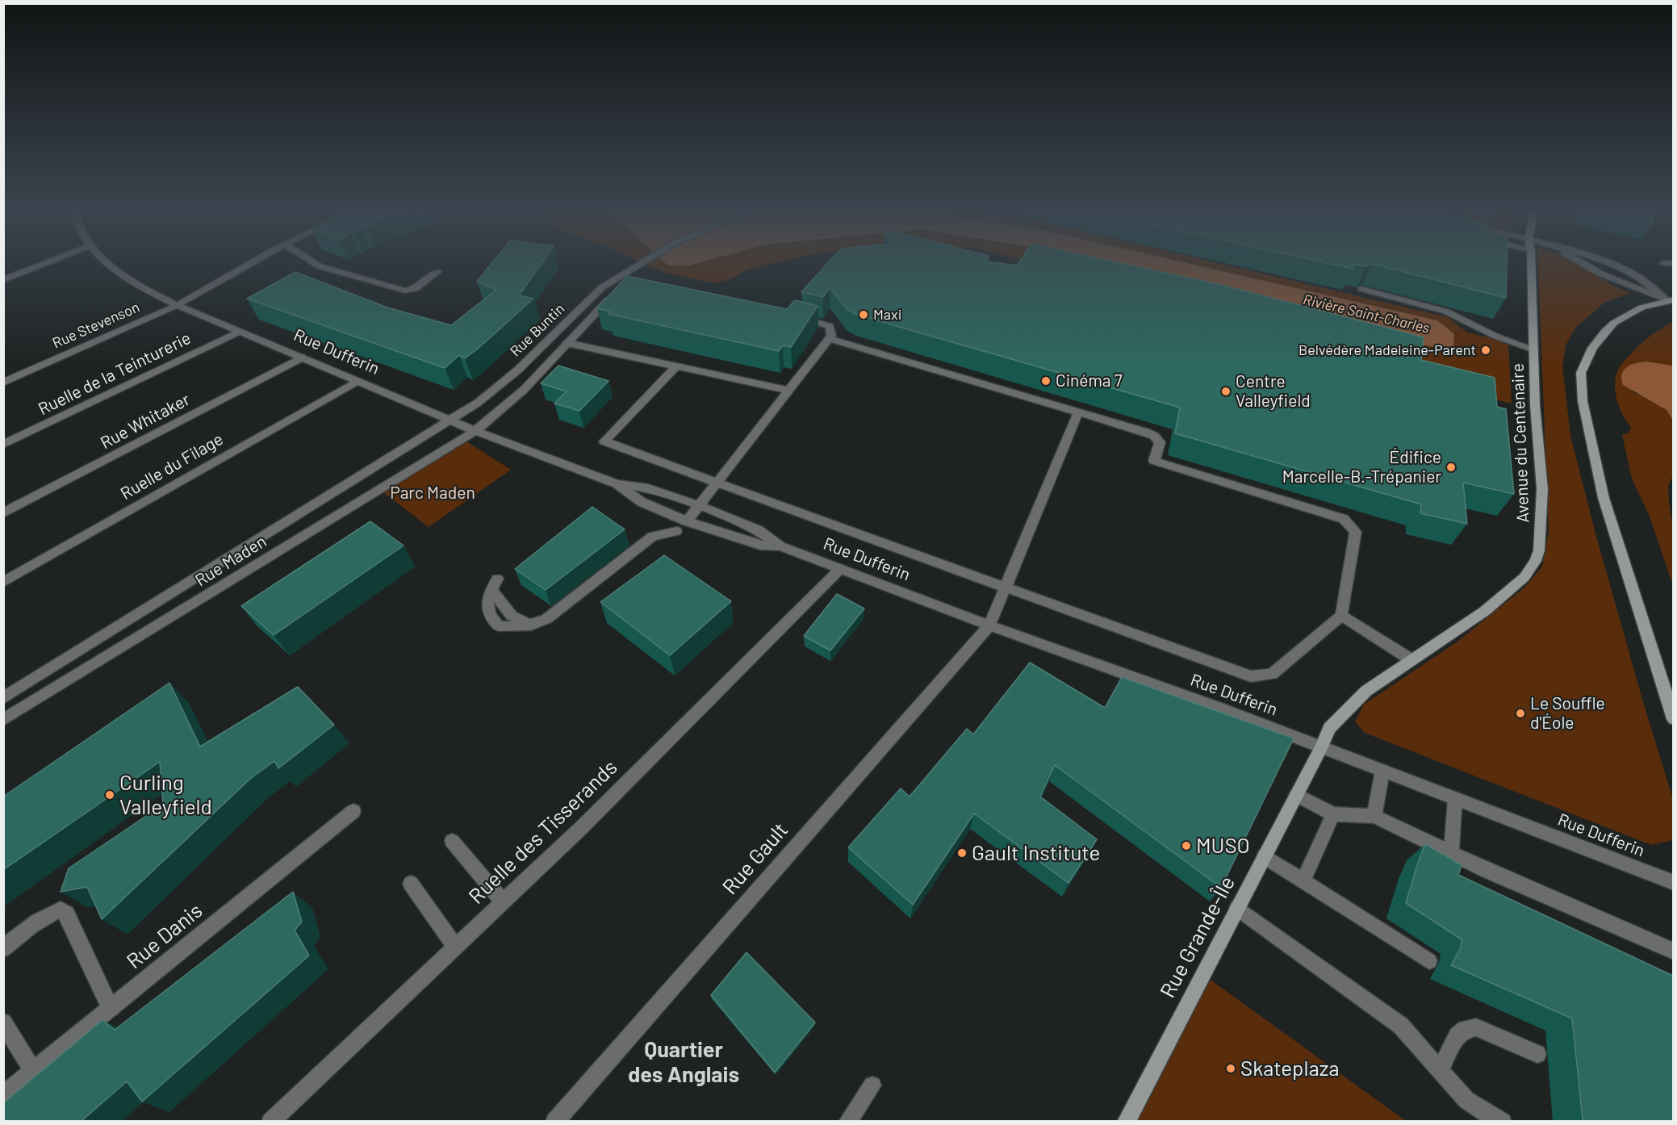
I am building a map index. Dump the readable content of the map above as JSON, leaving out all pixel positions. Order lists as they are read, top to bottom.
{
  "streets": {
    "main road": ["Avenue du Centenaire", "Rue Grande-Île"],
    "street": [
      "Rue Stevenson",
      "Rue Buntin",
      "Rue Dufferin",
      "Ruelle de la Teinturerie",
      "Rue Whitaker",
      "Ruelle du Filage",
      "Rue Maden",
      "Ruelle des Tisserands",
      "Rue Gault",
      "Rue Danis"
    ]
  },
  "crossings": [
    ["Rue Stevenson", "Rue Dufferin"],
    ["Rue Buntin", "Rue Dufferin"],
    ["Rue Buntin", "Rue Maden"],
    ["Rue Dufferin", "Ruelle de la Teinturerie"],
    ["Rue Dufferin", "Rue Whitaker"],
    ["Rue Dufferin", "Avenue du Centenaire"],
    ["Rue Dufferin", "Ruelle du Filage"],
    ["Rue Dufferin", "Rue Maden"],
    ["Rue Dufferin", "Ruelle des Tisserands"],
    ["Rue Dufferin", "Rue Gault"],
    ["Rue Dufferin", "Rue Grande-Île"],
    ["Avenue du Centenaire", "Rue Grande-Île"]
  ],
  "districts": ["Quartier des Anglais"],
  "water": ["Rivière Saint-Charles"],
  "parks": ["Parc Maden"],
  "places": [
    "Maxi",
    "Belvédère Madeleine-Parent",
    "Cinéma 7",
    "Centre Valleyfield",
    "Édifice Marcelle-B.-Trépanier",
    "Le Souffle d'Éole",
    "Curling Valleyfield",
    "MUSO",
    "Gault Institute",
    "Skateplaza"
  ]
}
